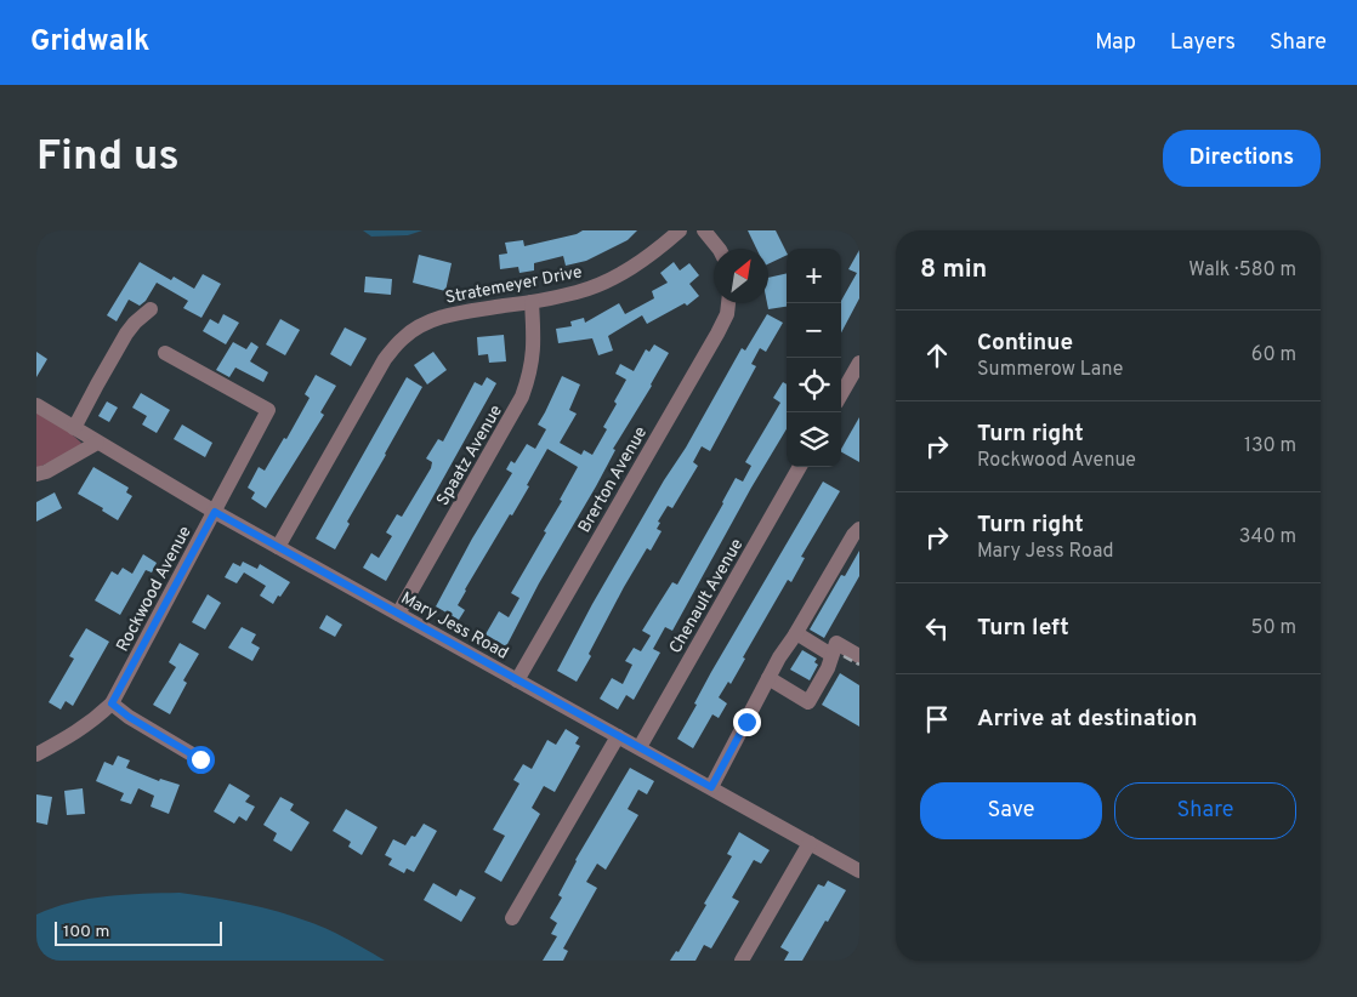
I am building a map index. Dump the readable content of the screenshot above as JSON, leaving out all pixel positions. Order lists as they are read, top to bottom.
{
  "streets": {
    "street": [
      "Stratemeyer Drive",
      "Spaatz Avenue",
      "Brerton Avenue",
      "Rockwood Avenue",
      "Chenault Avenue",
      "Mary Jess Road"
    ]
  },
  "crossings": [
    ["Stratemeyer Drive", "Spaatz Avenue"],
    ["Stratemeyer Drive", "Mary Jess Road"],
    ["Spaatz Avenue", "Mary Jess Road"],
    ["Brerton Avenue", "Mary Jess Road"],
    ["Rockwood Avenue", "Mary Jess Road"],
    ["Chenault Avenue", "Mary Jess Road"]
  ],
  "scale_bar": "100 m",
  "north": "top right",
  "page": {
    "header": "Gridwalk",
    "nav": ["Map", "Layers", "Share"],
    "buttons": [
      "Directions",
      ["Save", "Share"]
    ],
    "title": "Find us",
    "heading": ["8 min", "Walk · 580 m"],
    "map_buttons": ["+", "−"],
    "list": [
      ["Continue", "Summerow Lane", "60 m"],
      ["Turn right", "Rockwood Avenue", "130 m"],
      ["Turn right", "Mary Jess Road", "340 m"],
      ["Turn left", "50 m"],
      "Arrive at destination"
    ],
    "scale": "100 m"
  }
}
